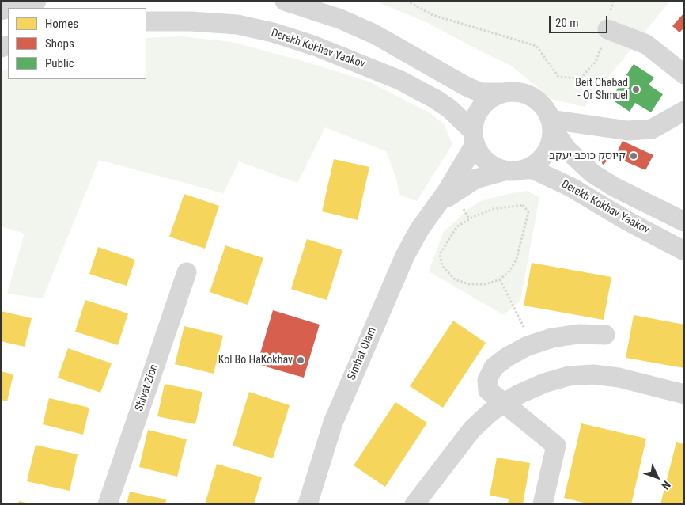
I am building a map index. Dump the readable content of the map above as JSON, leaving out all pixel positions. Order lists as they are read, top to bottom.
{
  "streets": {
    "street": ["Derekh Kokhav Yaakov", "Simhat Olam", "Shivat Zion"]
  },
  "crossings": [
    ["Derekh Kokhav Yaakov", "Simhat Olam"]
  ],
  "places": ["Beit Chabad - Or Shmuel", "קיוסק כוכב יעקב", "Kol Bo HaKokhav"],
  "legend": ["Homes", "Shops", "Public"],
  "scale_bar": "20 m",
  "north": "bottom right"
}
